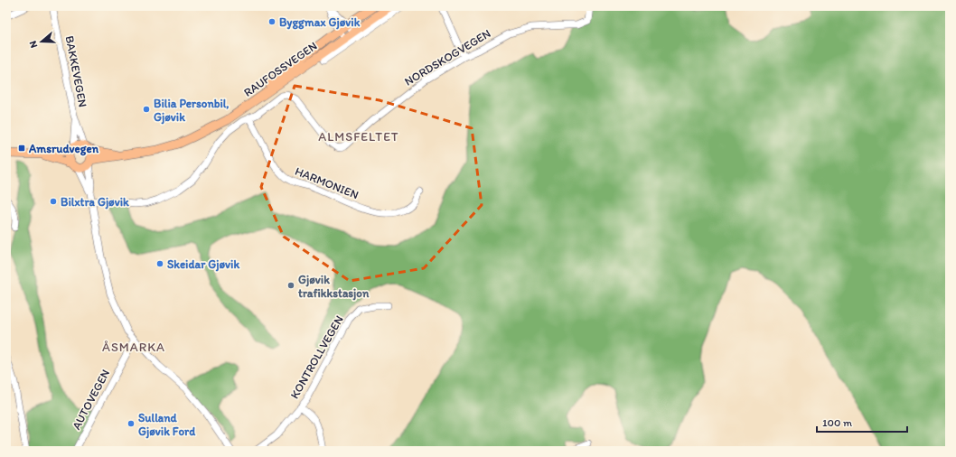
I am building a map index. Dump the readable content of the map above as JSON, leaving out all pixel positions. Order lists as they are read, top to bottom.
{
  "streets": {
    "main road": ["RAUFOSSVEGEN"],
    "street": [
      "NORDSKOGVEGEN",
      "BAKKEVEGEN",
      "HARMONIEN",
      "KONTROLLVEGEN",
      "AUTOVEGEN"
    ]
  },
  "crossings": [
    ["NORDSKOGVEGEN", "HARMONIEN"],
    ["RAUFOSSVEGEN", "BAKKEVEGEN"]
  ],
  "districts": ["ALMSFELTET", "ÅSMARKA"],
  "places": {
    "other": [
      "Byggmax Gjøvik",
      "Bilia Personbil, Gjøvik",
      "Bilxtra Gjøvik",
      "Skeidar Gjøvik",
      "Gjøvik trafikkstasjon",
      "Sulland Gjøvik Ford"
    ],
    "transit": ["Amsrudvegen"]
  },
  "scale_bar": "100 m",
  "north": "left"
}
